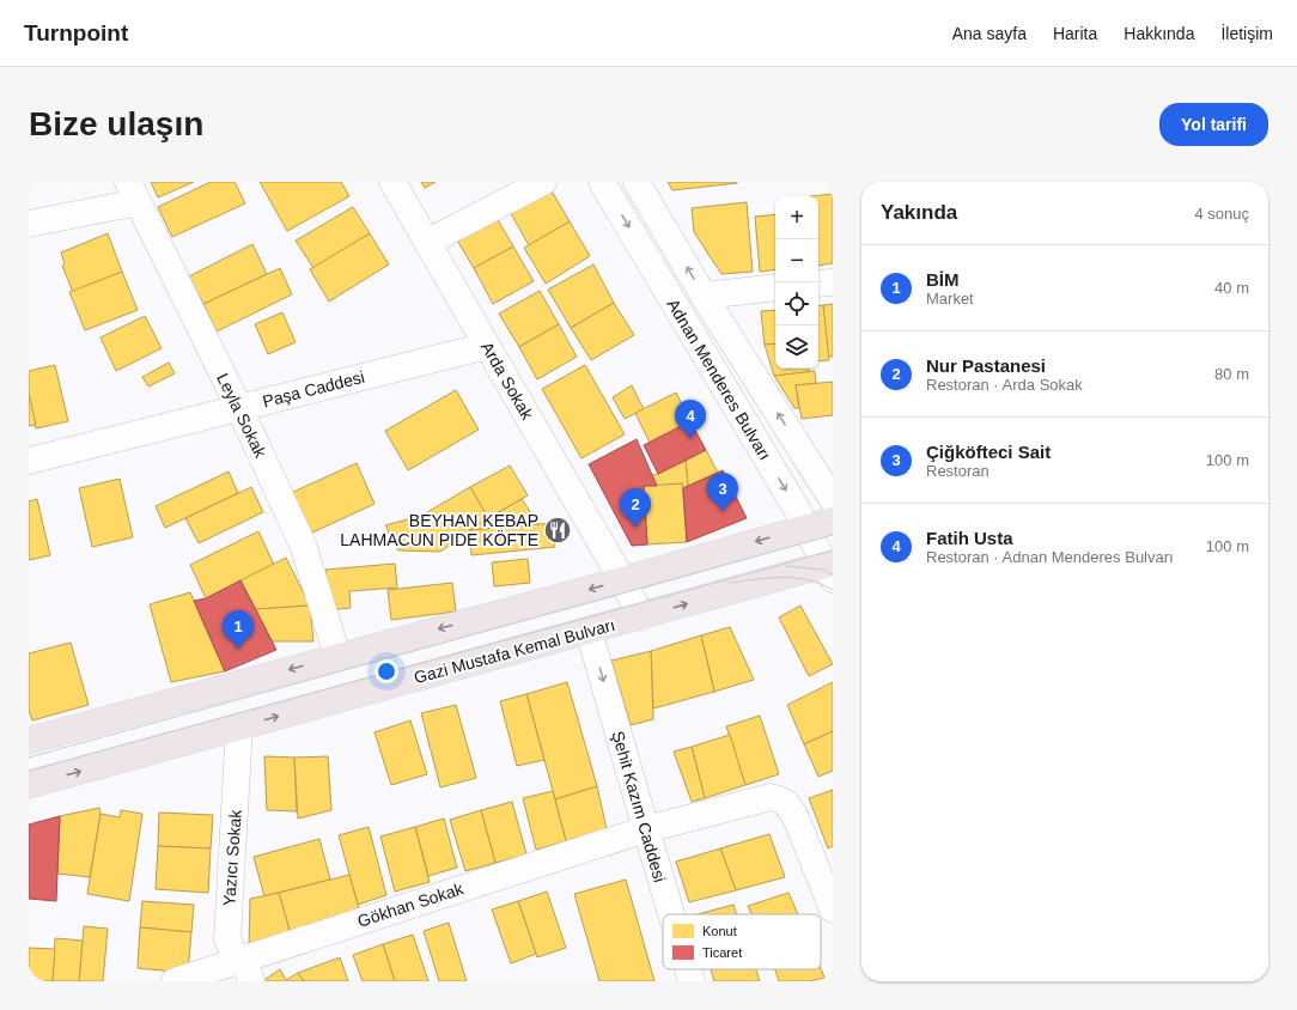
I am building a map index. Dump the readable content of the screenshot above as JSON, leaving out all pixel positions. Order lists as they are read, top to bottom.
{
  "streets": {
    "main road": ["Gazi Mustafa Kemal Bulvarı"],
    "street": [
      "Adnan Menderes Bulvarı",
      "Arda Sokak",
      "Paşa Caddesi",
      "Leyla Sokak",
      "Şehit Kazım Caddesi",
      "Yazıcı Sokak",
      "Gökhan Sokak"
    ]
  },
  "crossings": [
    ["Adnan Menderes Bulvarı", "Gazi Mustafa Kemal Bulvarı"],
    ["Arda Sokak", "Paşa Caddesi"],
    ["Arda Sokak", "Gazi Mustafa Kemal Bulvarı"],
    ["Paşa Caddesi", "Leyla Sokak"],
    ["Gazi Mustafa Kemal Bulvarı", "Şehit Kazım Caddesi"],
    ["Gazi Mustafa Kemal Bulvarı", "Yazıcı Sokak"],
    ["Şehit Kazım Caddesi", "Gökhan Sokak"],
    ["Yazıcı Sokak", "Gökhan Sokak"]
  ],
  "one_way": ["Şehit Kazım Caddesi"],
  "places": {
    "restaurant": ["BEYHAN KEBAP LAHMACUN PIDE KÖFTE"]
  },
  "legend": ["Konut", "Ticaret"],
  "page": {
    "header": "Turnpoint",
    "nav": [
      "Ana sayfa",
      "Harita",
      "Hakkında",
      "İletişim"
    ],
    "buttons": "Yol tarifi",
    "title": "Bize ulaşın",
    "heading": ["Yakında", "4 sonuç"],
    "map_buttons": ["+", "−"],
    "list": [
      {
        "mark": "1",
        "name": "BİM",
        "note": "Market",
        "value": "40 m"
      },
      {
        "mark": "2",
        "name": "Nur Pastanesi",
        "note": "Restoran · Arda Sokak",
        "value": "80 m"
      },
      {
        "mark": "3",
        "name": "Çiğköfteci Sait",
        "note": "Restoran",
        "value": "100 m"
      },
      {
        "mark": "4",
        "name": "Fatih Usta",
        "note": "Restoran · Adnan Menderes Bulvarı",
        "value": "100 m"
      }
    ],
    "pins": [
      "4",
      "3",
      "2",
      "1"
    ]
  }
}
